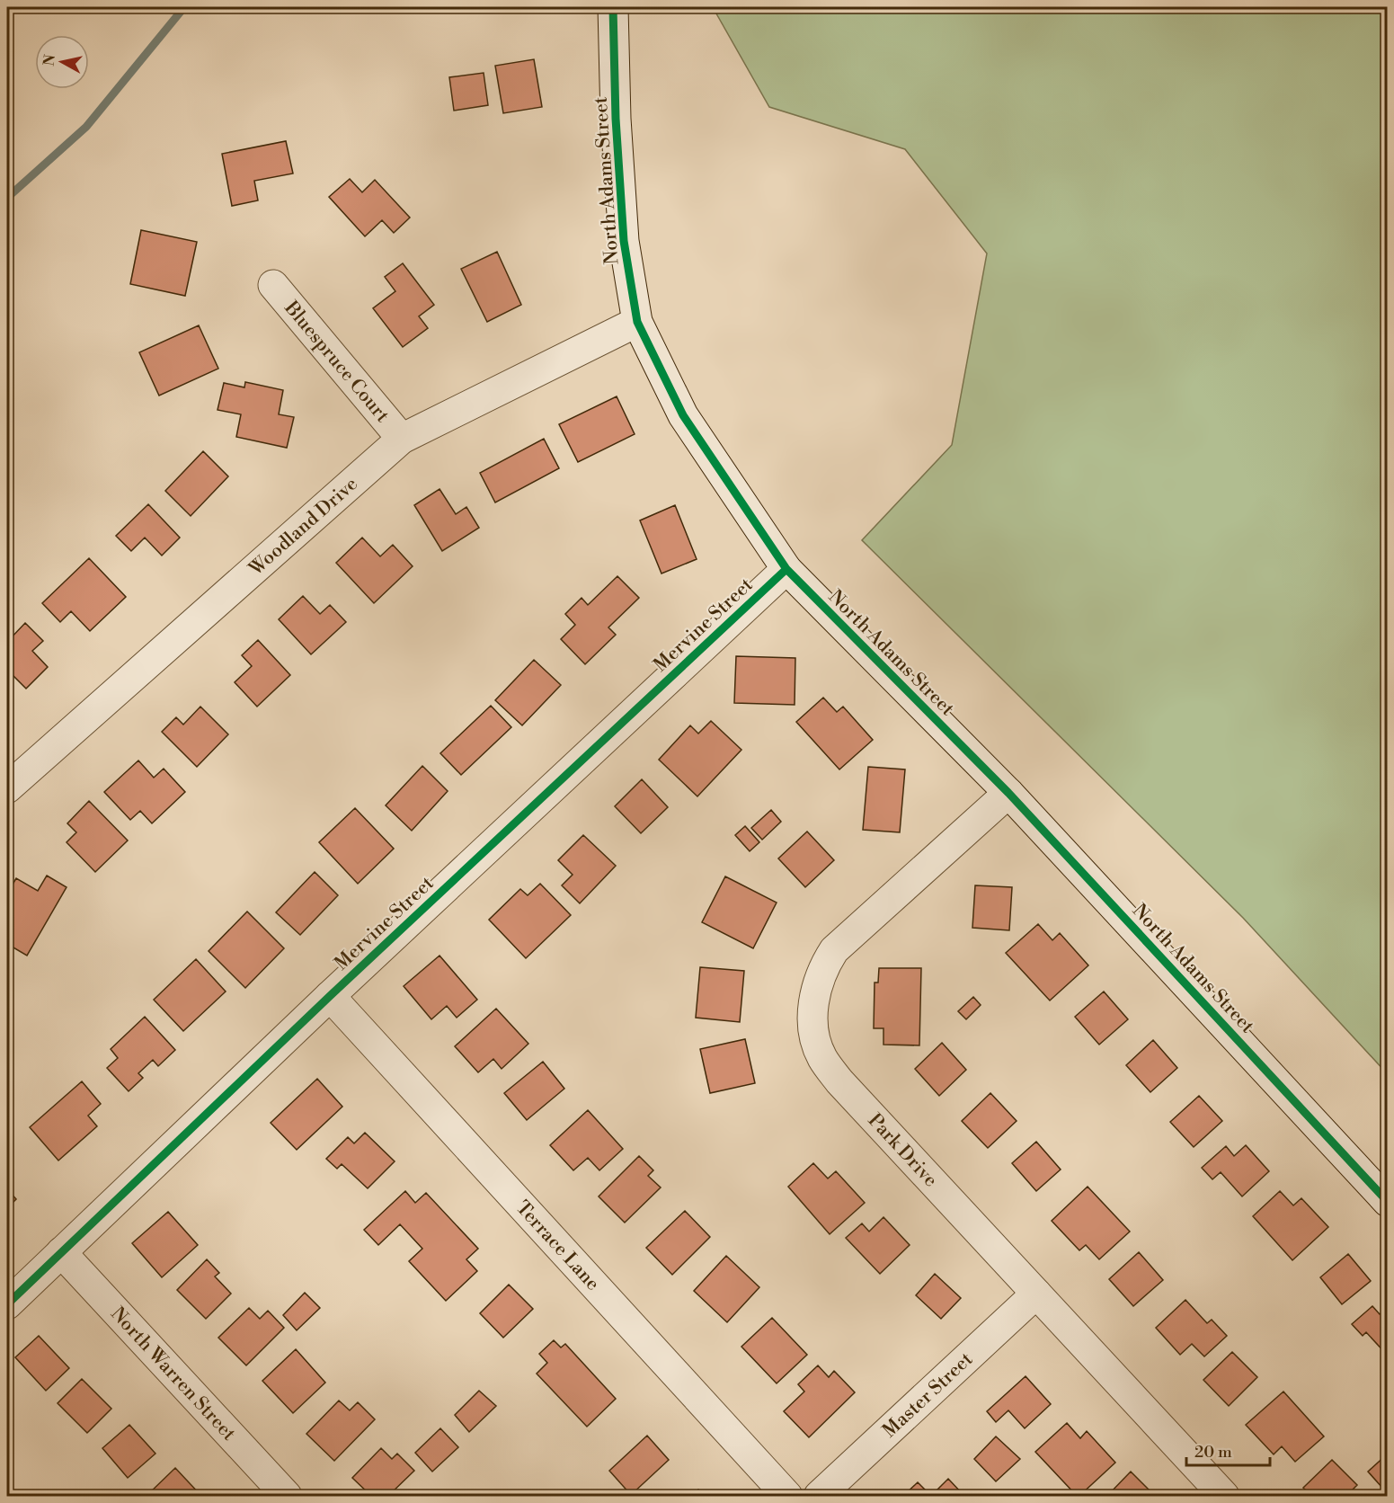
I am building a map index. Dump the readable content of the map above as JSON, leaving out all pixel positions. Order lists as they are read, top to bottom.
{
  "streets": {
    "street": [
      "North Adams Street",
      "Bluespruce Court",
      "Woodland Drive",
      "Mervine Street",
      "Park Drive",
      "Terrace Lane",
      "North Warren Street",
      "Master Street"
    ]
  },
  "crossings": [
    ["North Adams Street", "Woodland Drive"],
    ["North Adams Street", "Mervine Street"],
    ["North Adams Street", "Park Drive"],
    ["Bluespruce Court", "Woodland Drive"],
    ["Mervine Street", "Terrace Lane"],
    ["Mervine Street", "North Warren Street"],
    ["Park Drive", "Master Street"]
  ],
  "scale_bar": "20 m",
  "north": "left"
}
